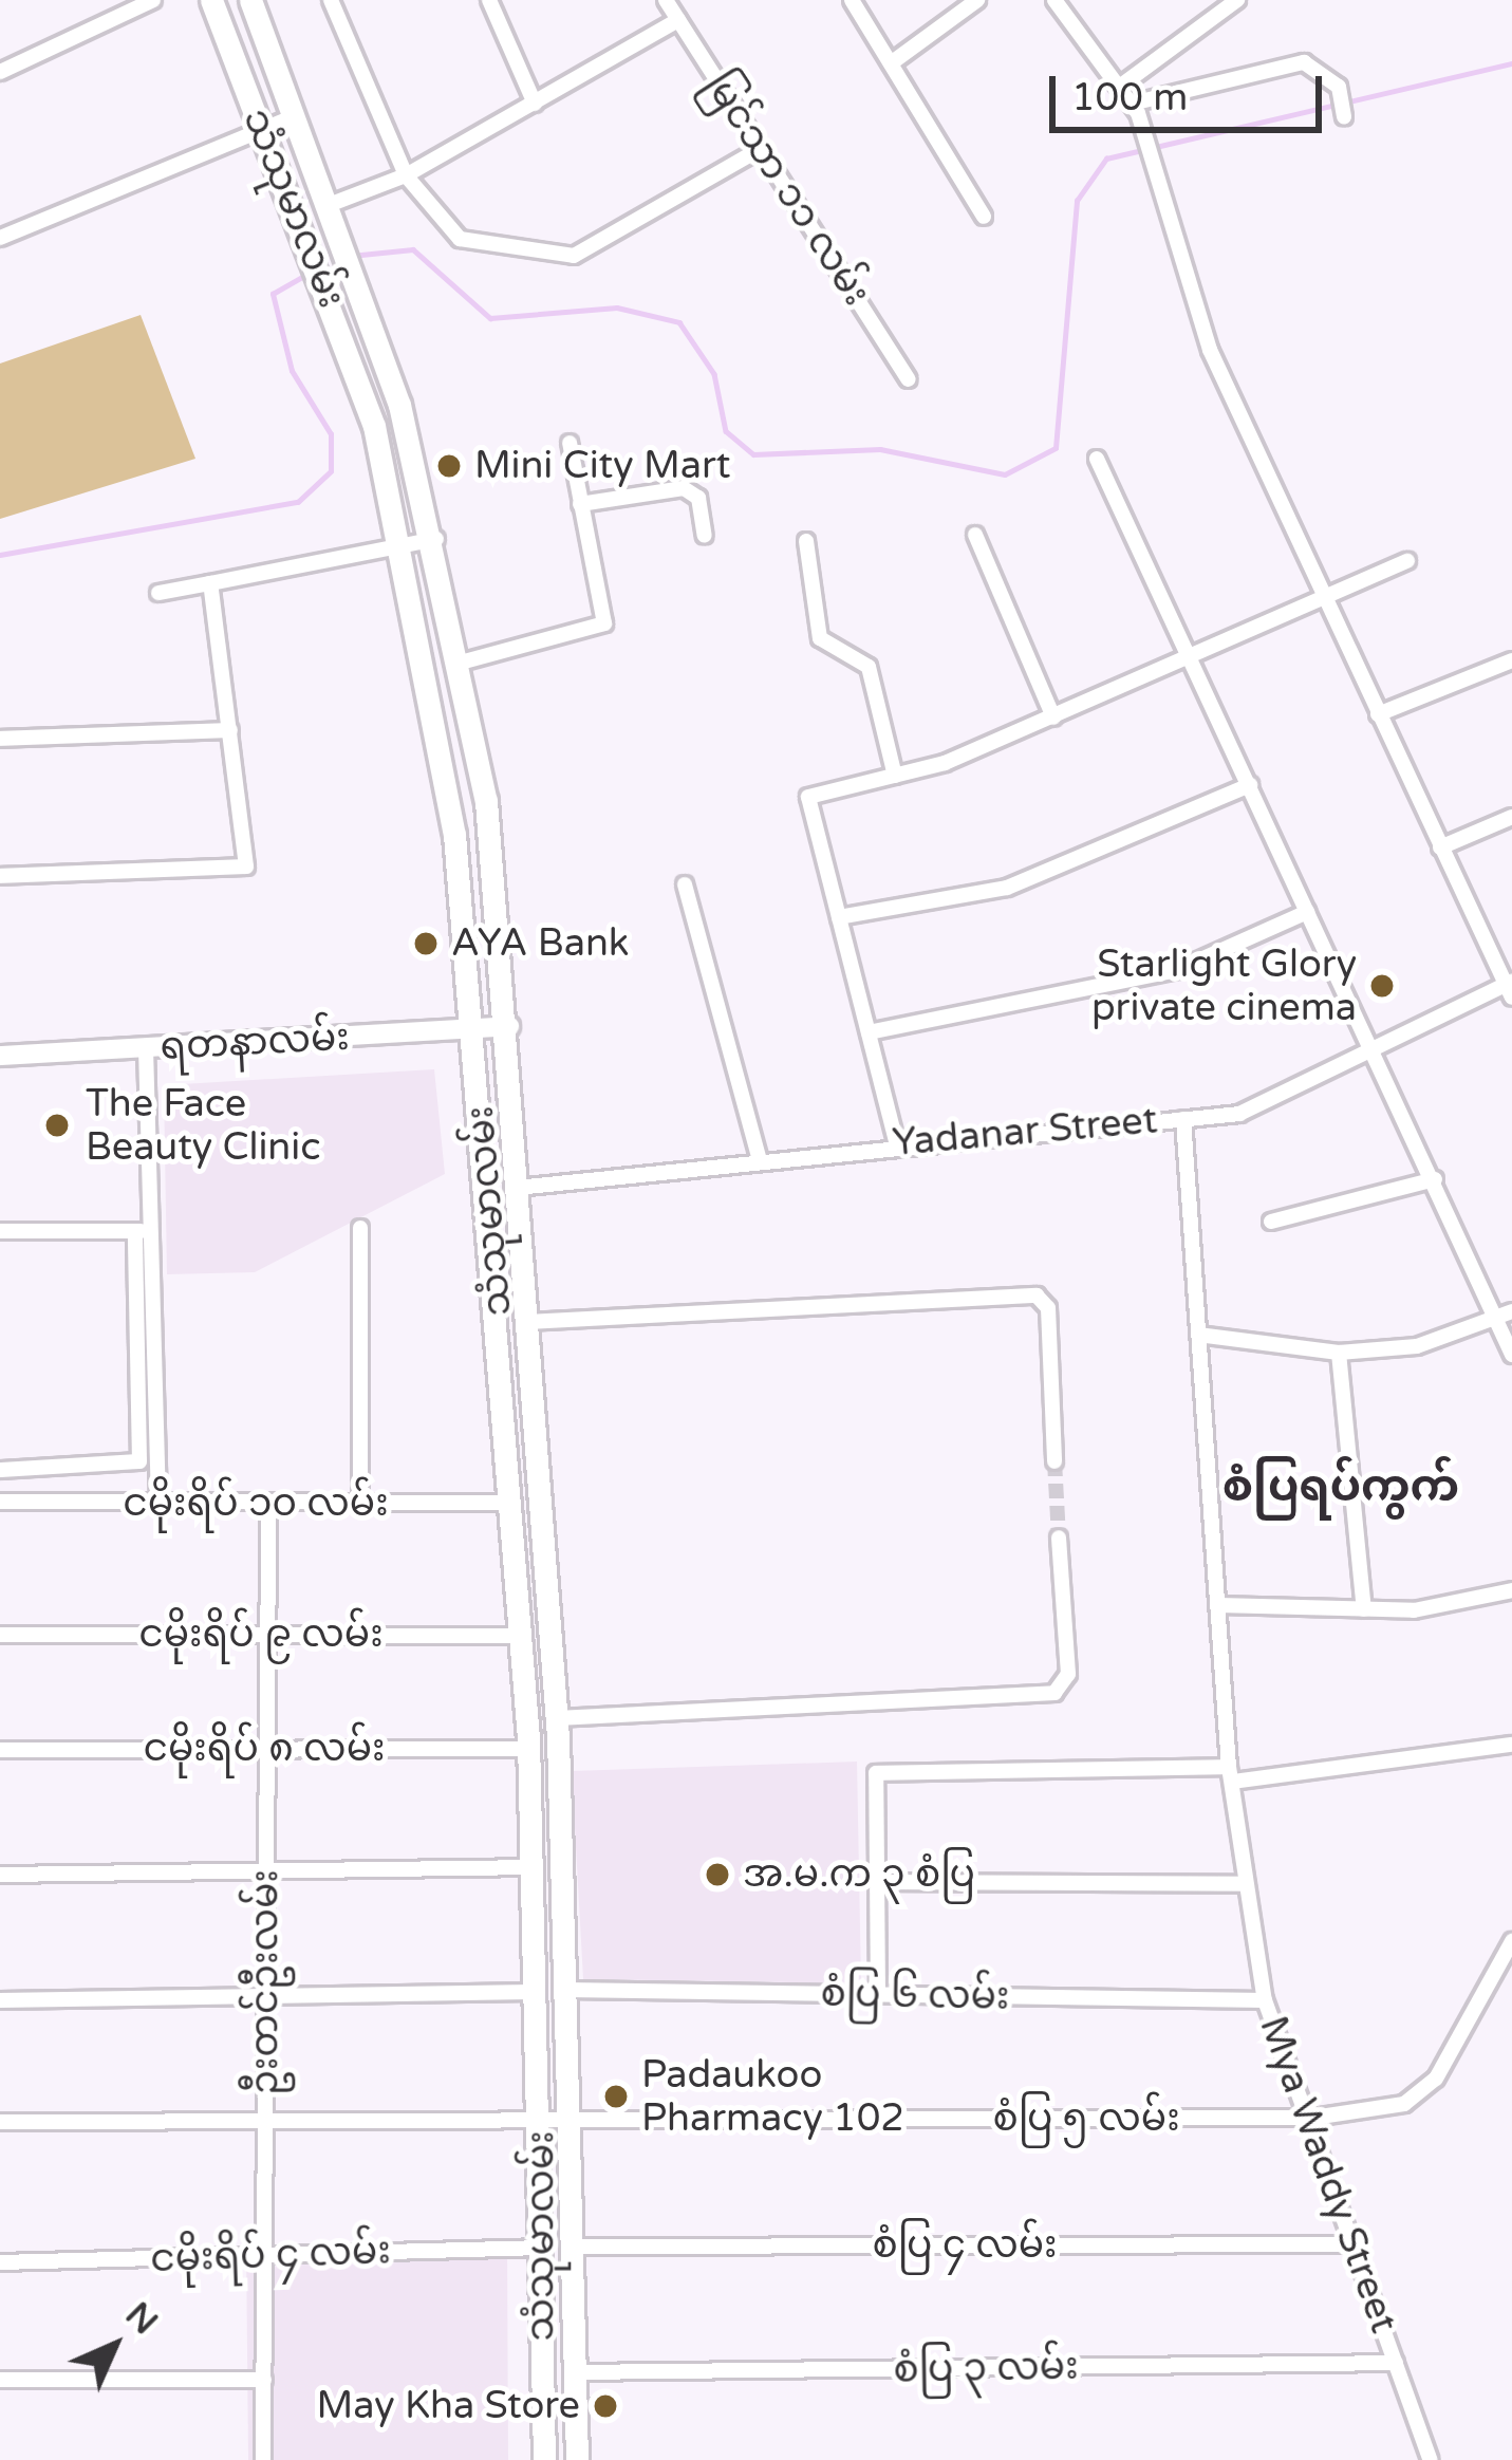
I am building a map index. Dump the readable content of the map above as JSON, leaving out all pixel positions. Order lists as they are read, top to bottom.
{
  "streets": {
    "main road": ["သံသုမာလမ်း", "ရတနာလမ်း"],
    "street": [
      "မြင်သာ ၁၁ လမ်း",
      "Yadanar Street",
      "ငမိုးရိပ် ၁၀ လမ်း",
      "ငမိုးရိပ် ၉ လမ်း",
      "ငမိုးရိပ် ၈ လမ်း",
      "ဦးတင်ဦးလမ်း",
      "စံပြ ၆ လမ်း",
      "စံပြ ၅ လမ်း",
      "Mya Waddy Street",
      "စံပြ ၄ လမ်း",
      "ငမိုးရိပ် ၄ လမ်း",
      "စံပြ ၃ လမ်း"
    ]
  },
  "crossings": [
    ["သံသုမာလမ်း", "ရတနာလမ်း"],
    ["သံသုမာလမ်း", "Yadanar Street"],
    ["သံသုမာလမ်း", "ငမိုးရိပ် ၁၀ လမ်း"],
    ["သံသုမာလမ်း", "ငမိုးရိပ် ၉ လမ်း"],
    ["သံသုမာလမ်း", "ငမိုးရိပ် ၈ လမ်း"],
    ["သံသုမာလမ်း", "စံပြ ၆ လမ်း"],
    ["သံသုမာလမ်း", "စံပြ ၅ လမ်း"],
    ["သံသုမာလမ်း", "စံပြ ၄ လမ်း"],
    ["သံသုမာလမ်း", "ငမိုးရိပ် ၄ လမ်း"],
    ["သံသုမာလမ်း", "စံပြ ၃ လမ်း"],
    ["Yadanar Street", "Mya Waddy Street"],
    ["ငမိုးရိပ် ၁၀ လမ်း", "ဦးတင်ဦးလမ်း"],
    ["ငမိုးရိပ် ၉ လမ်း", "ဦးတင်ဦးလမ်း"],
    ["ငမိုးရိပ် ၈ လမ်း", "ဦးတင်ဦးလမ်း"],
    ["ဦးတင်ဦးလမ်း", "စံပြ ၅ လမ်း"],
    ["ဦးတင်ဦးလမ်း", "ငမိုးရိပ် ၄ လမ်း"],
    ["စံပြ ၆ လမ်း", "Mya Waddy Street"],
    ["စံပြ ၅ လမ်း", "Mya Waddy Street"],
    ["Mya Waddy Street", "စံပြ ၄ လမ်း"],
    ["Mya Waddy Street", "စံပြ ၃ လမ်း"]
  ],
  "districts": ["စံပြရပ်ကွက်"],
  "places": [
    "Mini City Mart",
    "AYA Bank",
    "Starlight Glory private cinema",
    "The Face Beauty Clinic",
    "အ.မ.က ၃ စံပြ",
    "Padaukoo Pharmacy 102",
    "May Kha Store"
  ],
  "scale_bar": "100 m",
  "north": "top right"
}
